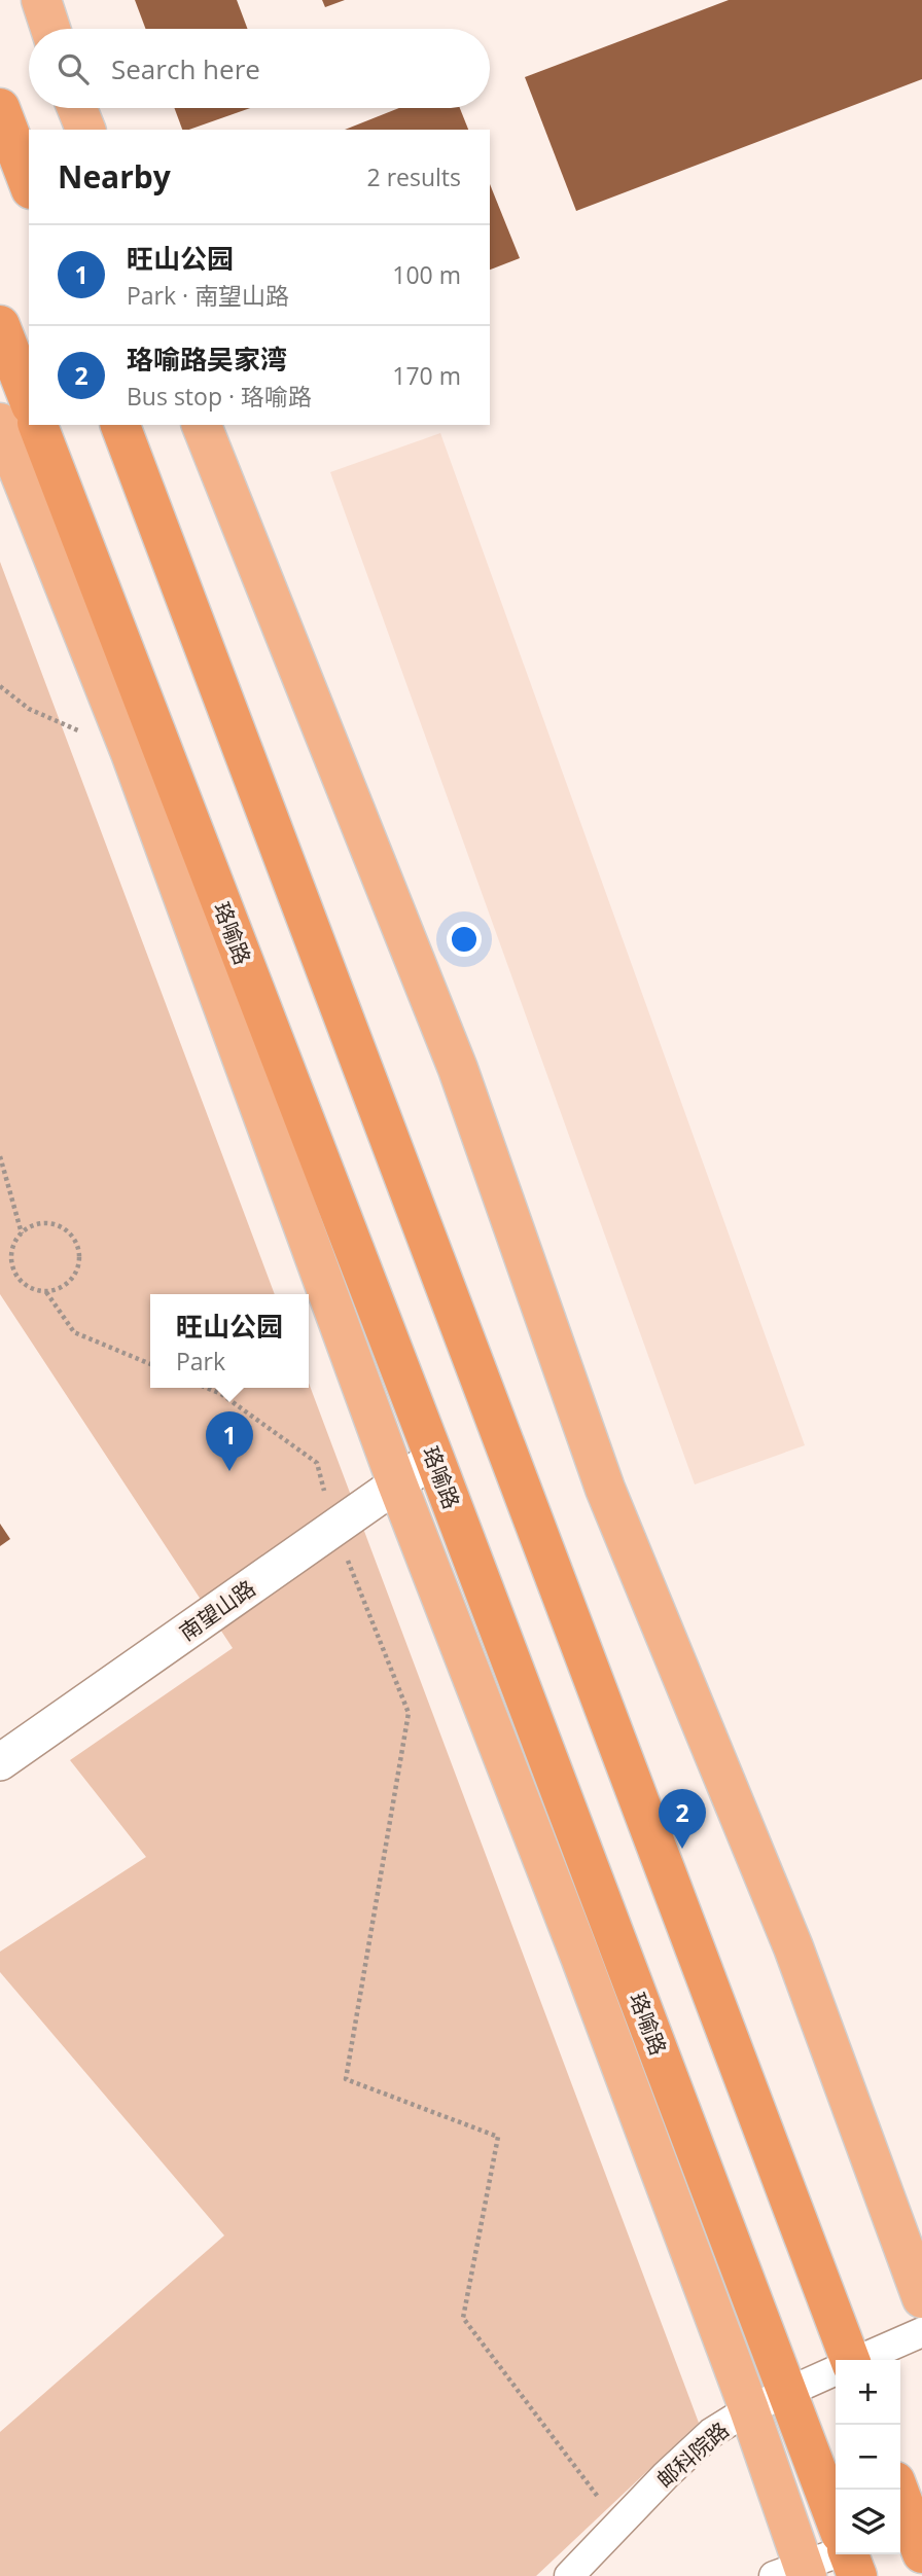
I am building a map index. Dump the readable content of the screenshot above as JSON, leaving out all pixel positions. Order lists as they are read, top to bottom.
{
  "streets": {
    "highway": ["珞喻路"],
    "street": ["南望山路", "邮科院路"]
  },
  "crossings": [
    ["珞喻路", "南望山路"],
    ["珞喻路", "邮科院路"]
  ],
  "page": {
    "search": "Search here",
    "heading": ["Nearby", "2 results"],
    "list": [
      {
        "mark": "1",
        "name": "旺山公园",
        "note": "Park · 南望山路",
        "value": "100 m"
      },
      {
        "mark": "2",
        "name": "珞喻路吴家湾",
        "note": "Bus stop · 珞喻路",
        "value": "170 m"
      }
    ],
    "popup": ["旺山公园", "Park"],
    "pins": ["1", "2"],
    "map_buttons": ["+", "−"]
  }
}
